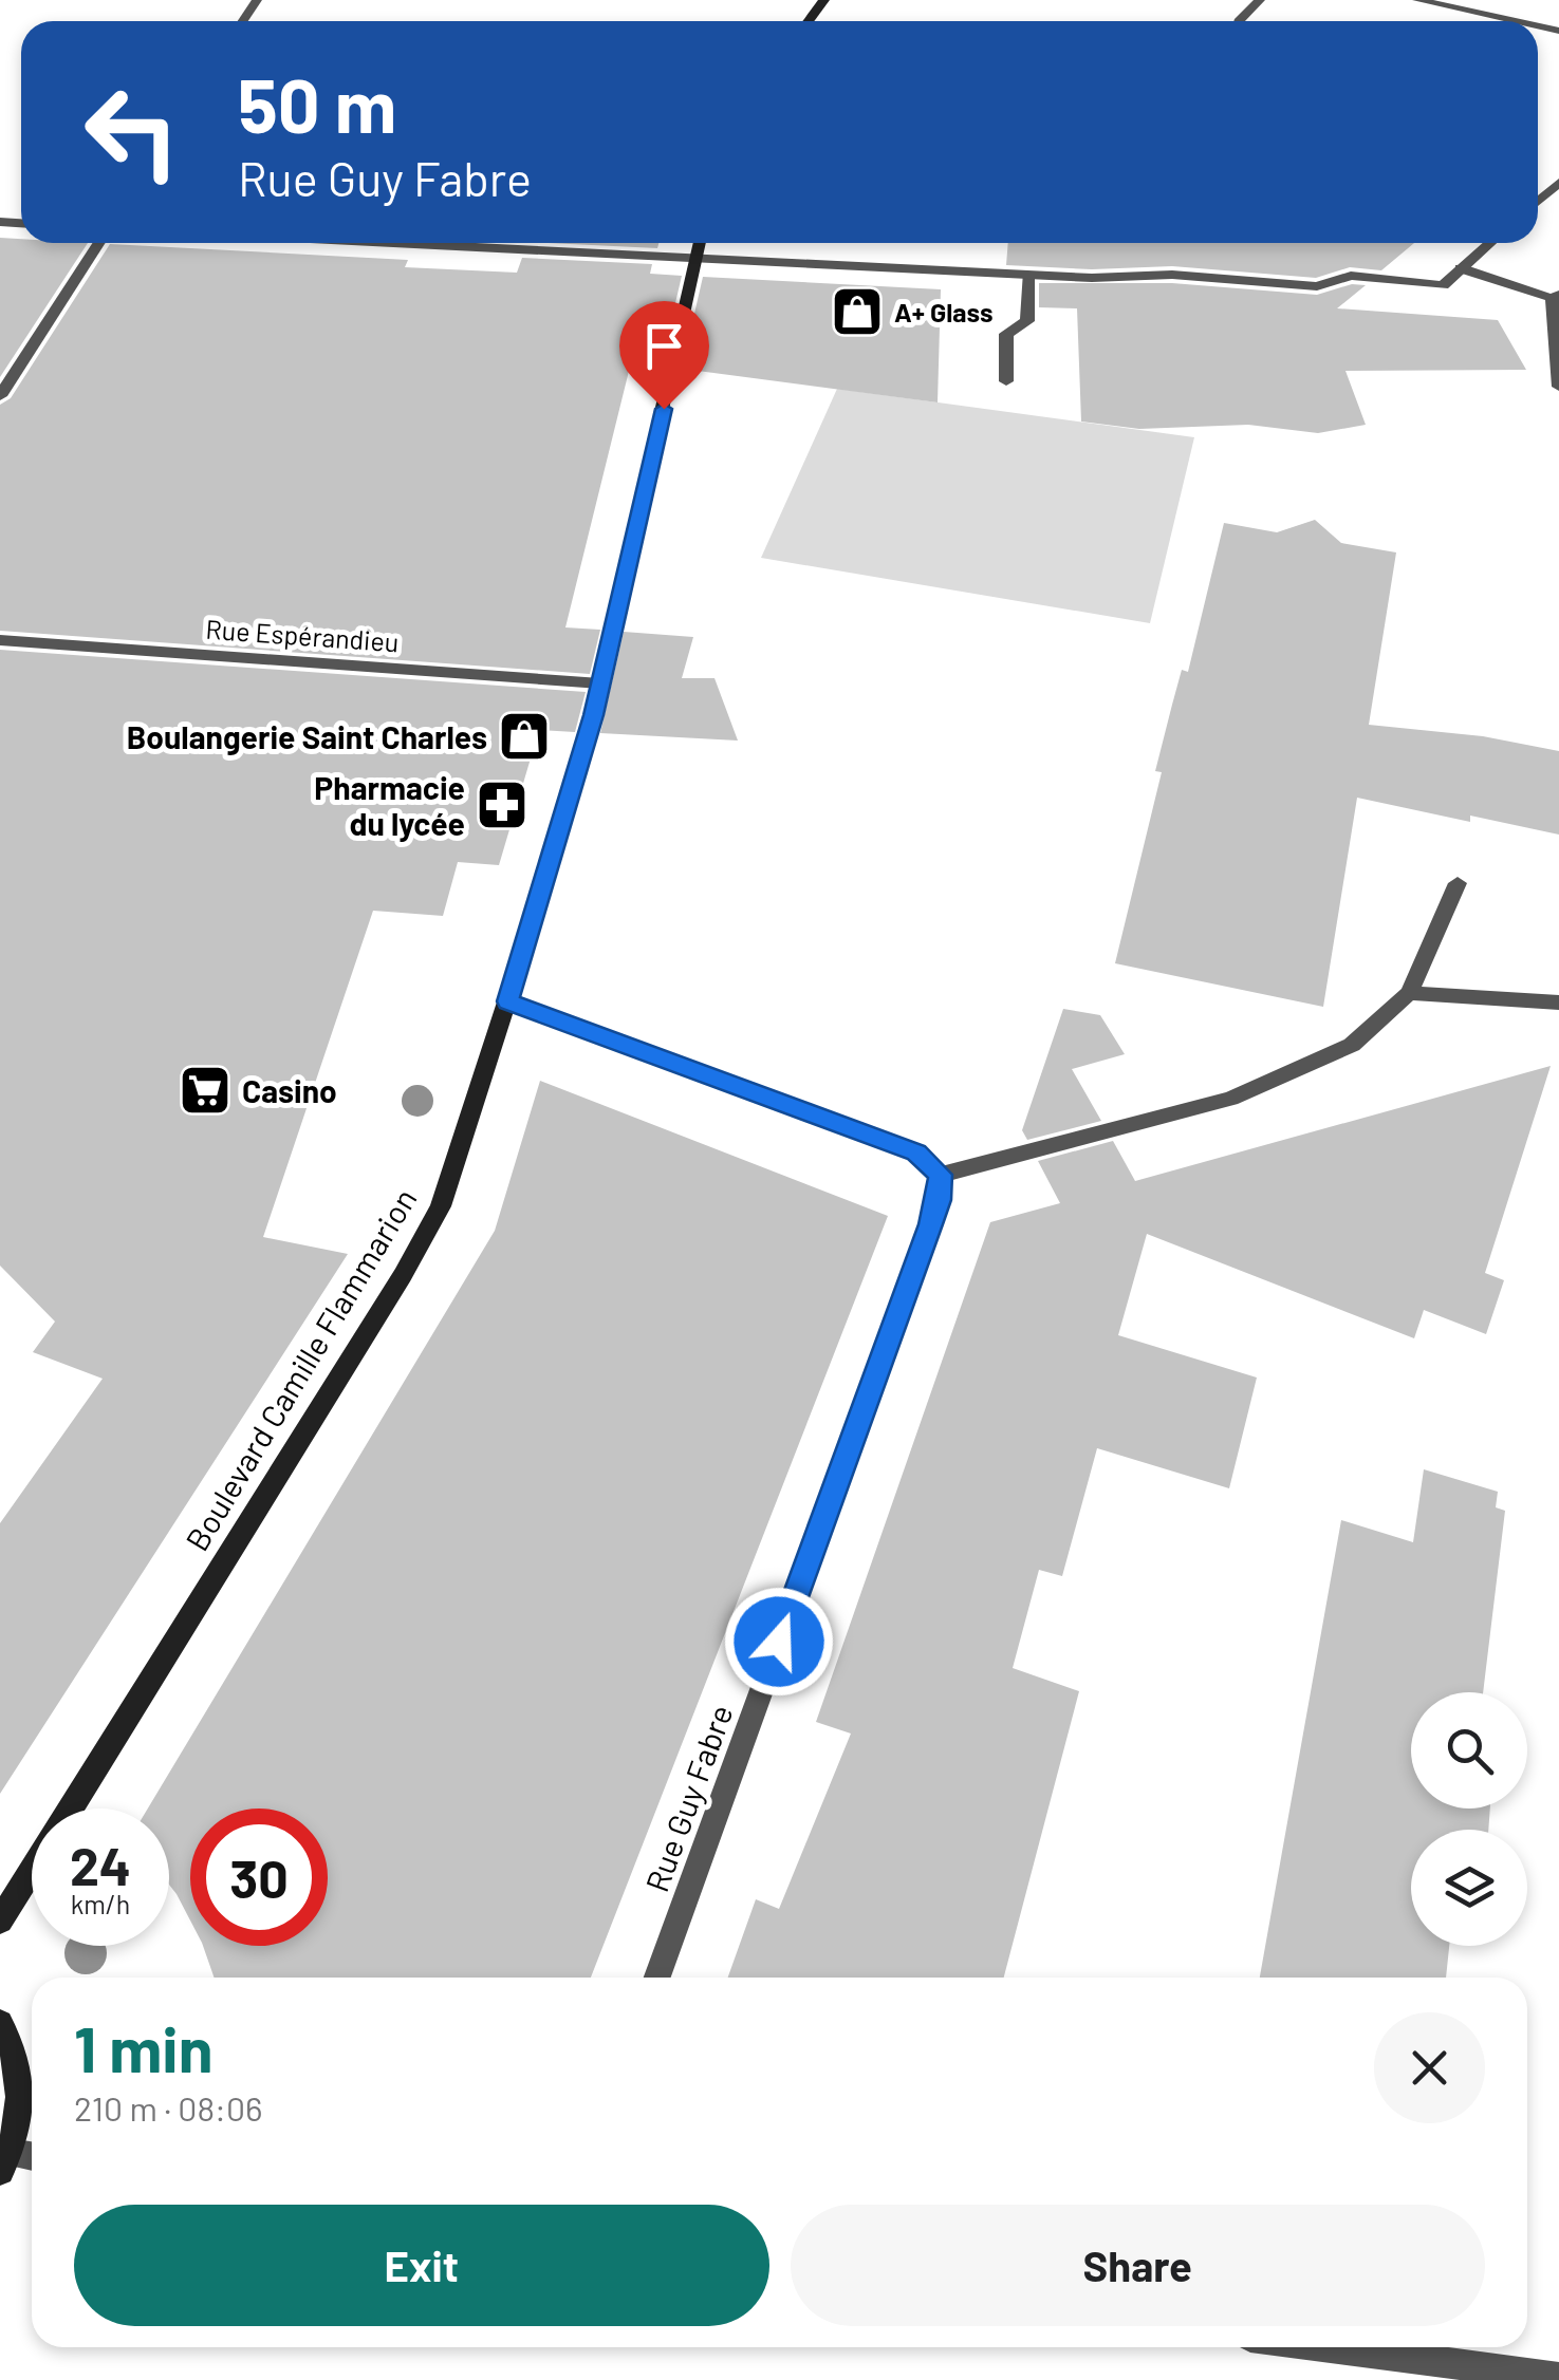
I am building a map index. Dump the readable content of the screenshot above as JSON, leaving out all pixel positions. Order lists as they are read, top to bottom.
{
  "streets": {
    "street": ["Rue Espérandieu", "Boulevard Camille Flammarion", "Rue Guy Fabre"]
  },
  "crossings": [
    ["Rue Espérandieu", "Boulevard Camille Flammarion"]
  ],
  "places": {
    "shop": ["A+ Glass", "Boulangerie Saint Charles"],
    "pharmacy": ["Pharmacie du lycée"],
    "supermarket": ["Casino"]
  },
  "page": {
    "turn": ["50 m", "Rue Guy Fabre"],
    "speed": "24 km/h",
    "limit": "30",
    "heading": ["1 min", "210 m · 08:06"],
    "buttons": ["Exit", "Share"]
  }
}
